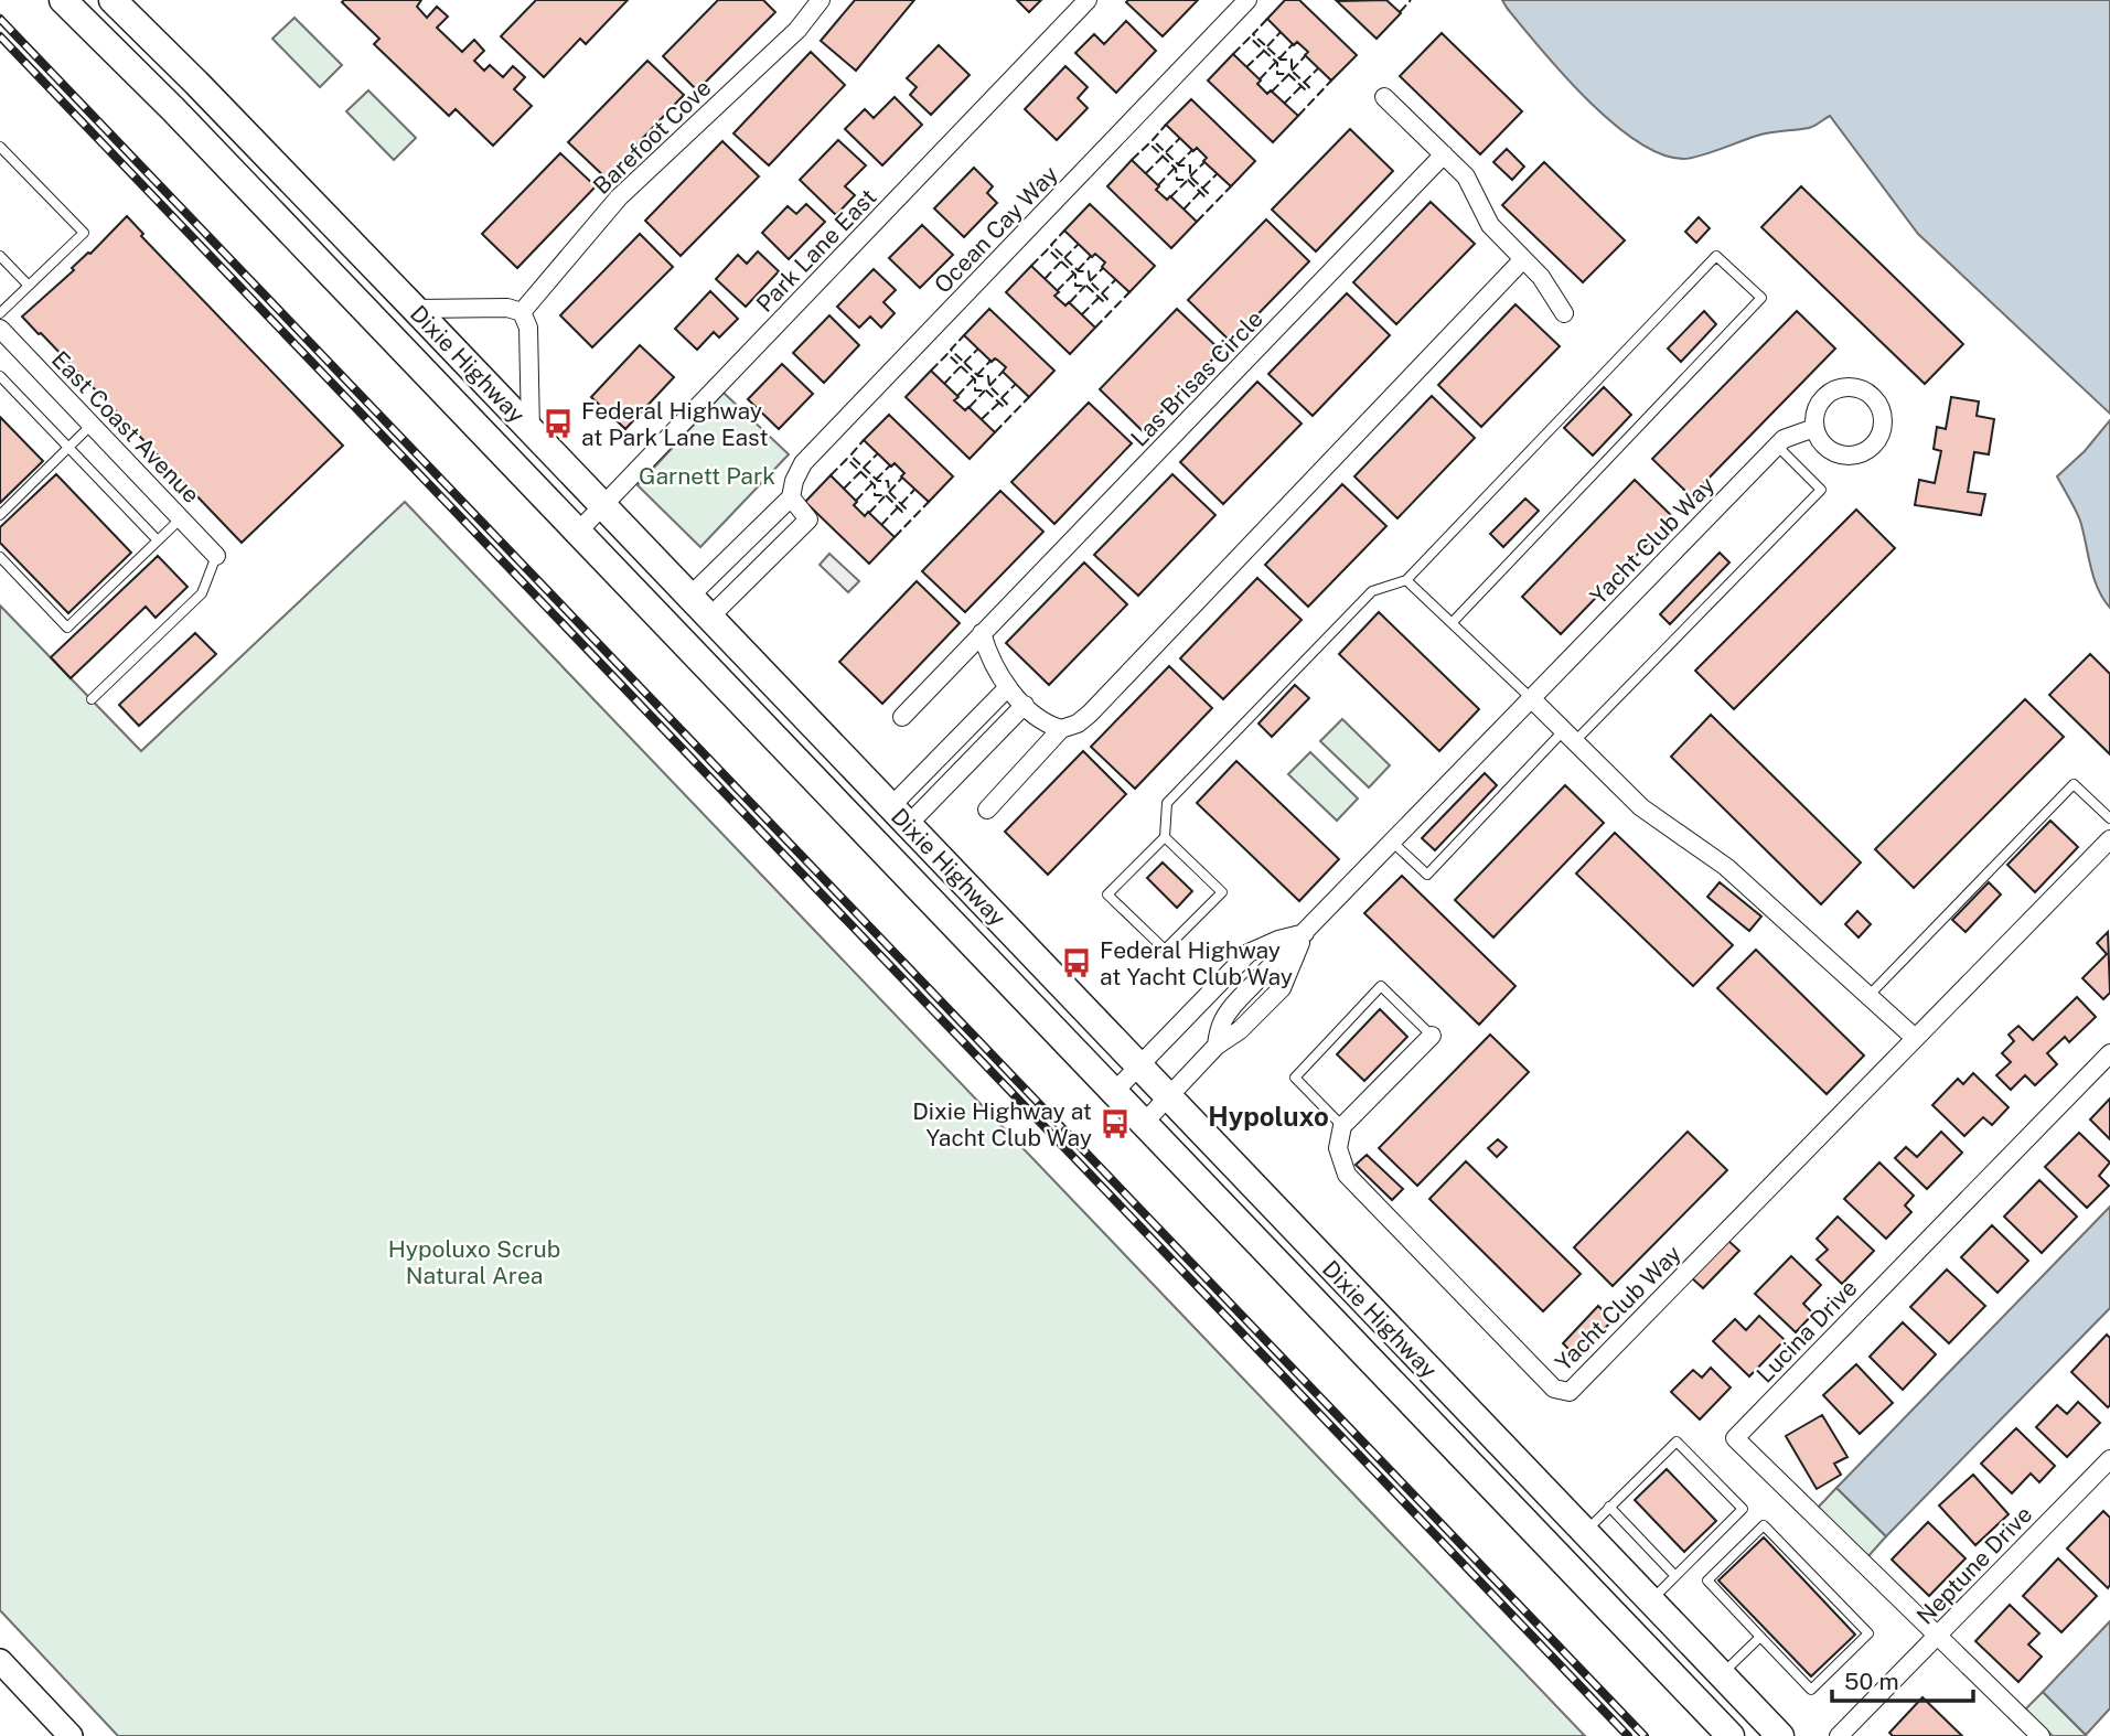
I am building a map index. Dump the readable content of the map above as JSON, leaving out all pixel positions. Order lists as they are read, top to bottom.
{
  "streets": {
    "main road": ["Dixie Highway"],
    "street": [
      "Barefoot Cove",
      "Ocean Cay Way",
      "Park Lane East",
      "Las Brisas Circle",
      "East Coast Avenue",
      "Yacht Club Way",
      "Lucina Drive",
      "Neptune Drive"
    ]
  },
  "crossings": [
    ["Ocean Cay Way", "Dixie Highway"],
    ["Park Lane East", "Dixie Highway"],
    ["Dixie Highway", "Yacht Club Way"],
    ["Lucina Drive", "Neptune Drive"]
  ],
  "districts": ["Hypoluxo"],
  "parks": ["Garnett Park", "Hypoluxo Scrub Natural Area"],
  "places": {
    "bus stop": ["Federal Highway at Park Lane East", "Federal Highway at Yacht Club Way", "Dixie Highway at Yacht Club Way"]
  },
  "scale_bar": "50 m"
}
